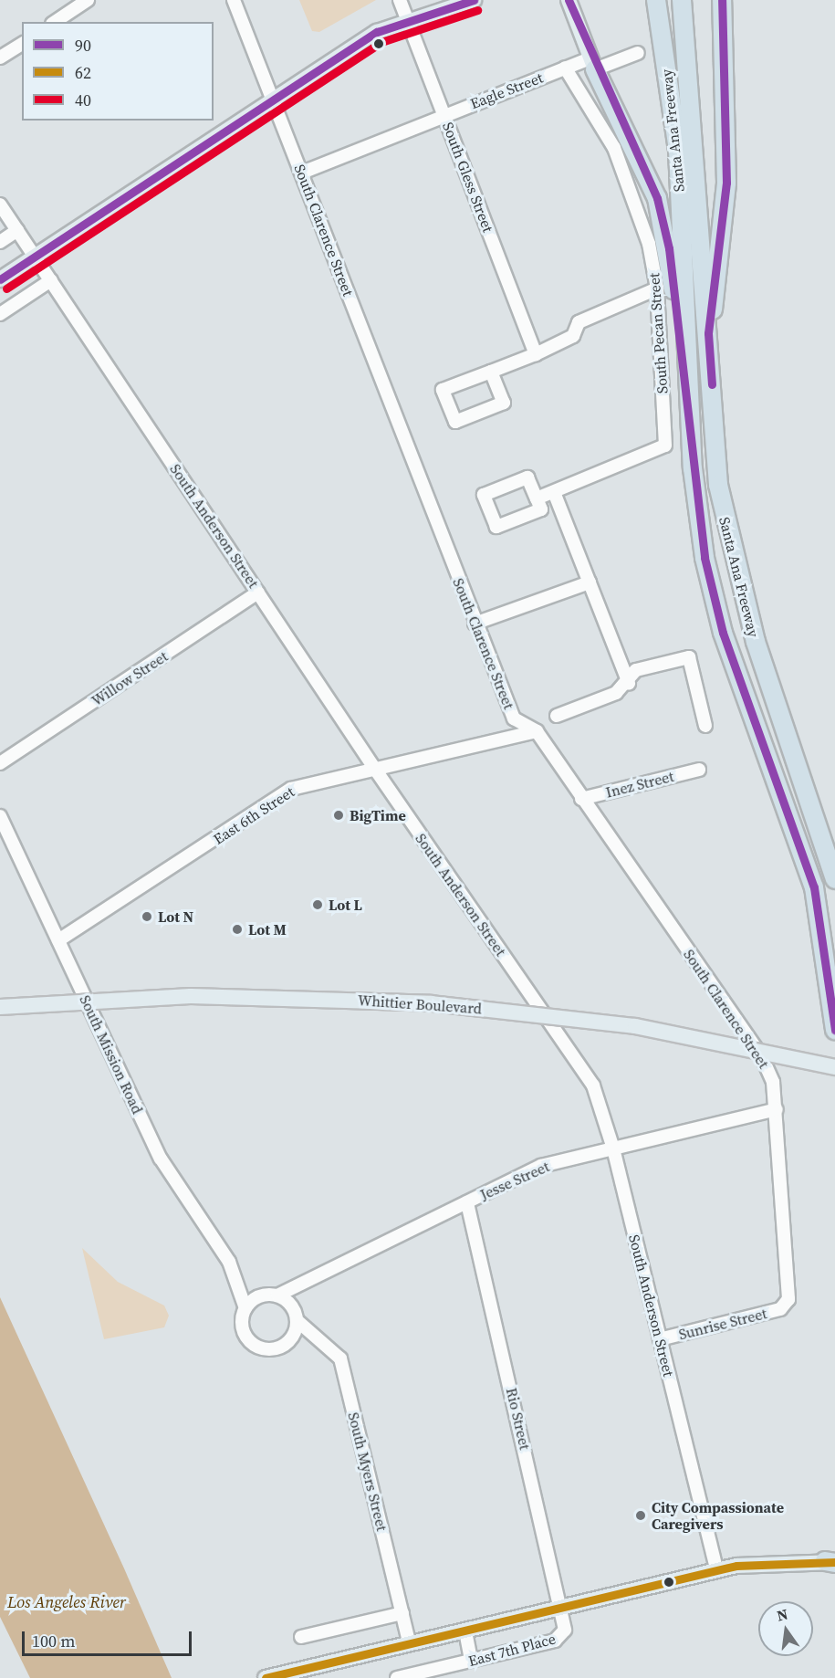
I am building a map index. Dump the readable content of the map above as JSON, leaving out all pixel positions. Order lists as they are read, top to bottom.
{
  "streets": {
    "highway": ["Santa Ana Freeway"],
    "main road": ["Whittier Boulevard"],
    "street": [
      "Eagle Street",
      "South Gless Street",
      "South Clarence Street",
      "South Pecan Street",
      "South Anderson Street",
      "Willow Street",
      "Inez Street",
      "East 6th Street",
      "South Mission Road",
      "Jesse Street",
      "Sunrise Street",
      "Rio Street",
      "South Myers Street",
      "East 7th Place"
    ]
  },
  "crossings": [
    ["Eagle Street", "South Gless Street"],
    ["Eagle Street", "South Clarence Street"],
    ["Eagle Street", "South Pecan Street"],
    ["South Clarence Street", "Inez Street"],
    ["South Clarence Street", "East 6th Street"],
    ["South Clarence Street", "Jesse Street"],
    ["South Clarence Street", "Sunrise Street"],
    ["South Anderson Street", "Willow Street"],
    ["South Anderson Street", "East 6th Street"],
    ["South Anderson Street", "Jesse Street"],
    ["South Anderson Street", "Sunrise Street"],
    ["East 6th Street", "South Mission Road"],
    ["South Mission Road", "Jesse Street"],
    ["South Mission Road", "South Myers Street"],
    ["Jesse Street", "Rio Street"],
    ["Jesse Street", "South Myers Street"],
    ["Rio Street", "East 7th Place"]
  ],
  "water": ["Los Angeles River"],
  "places": [
    "BigTime",
    "Lot L",
    "Lot N",
    "Lot M",
    "City Compassionate Caregivers"
  ],
  "lines": ["transit line 90", "transit line 40", "transit line 62"],
  "legend": ["90", "62", "40"],
  "scale_bar": "100 m",
  "north": "top"
}
